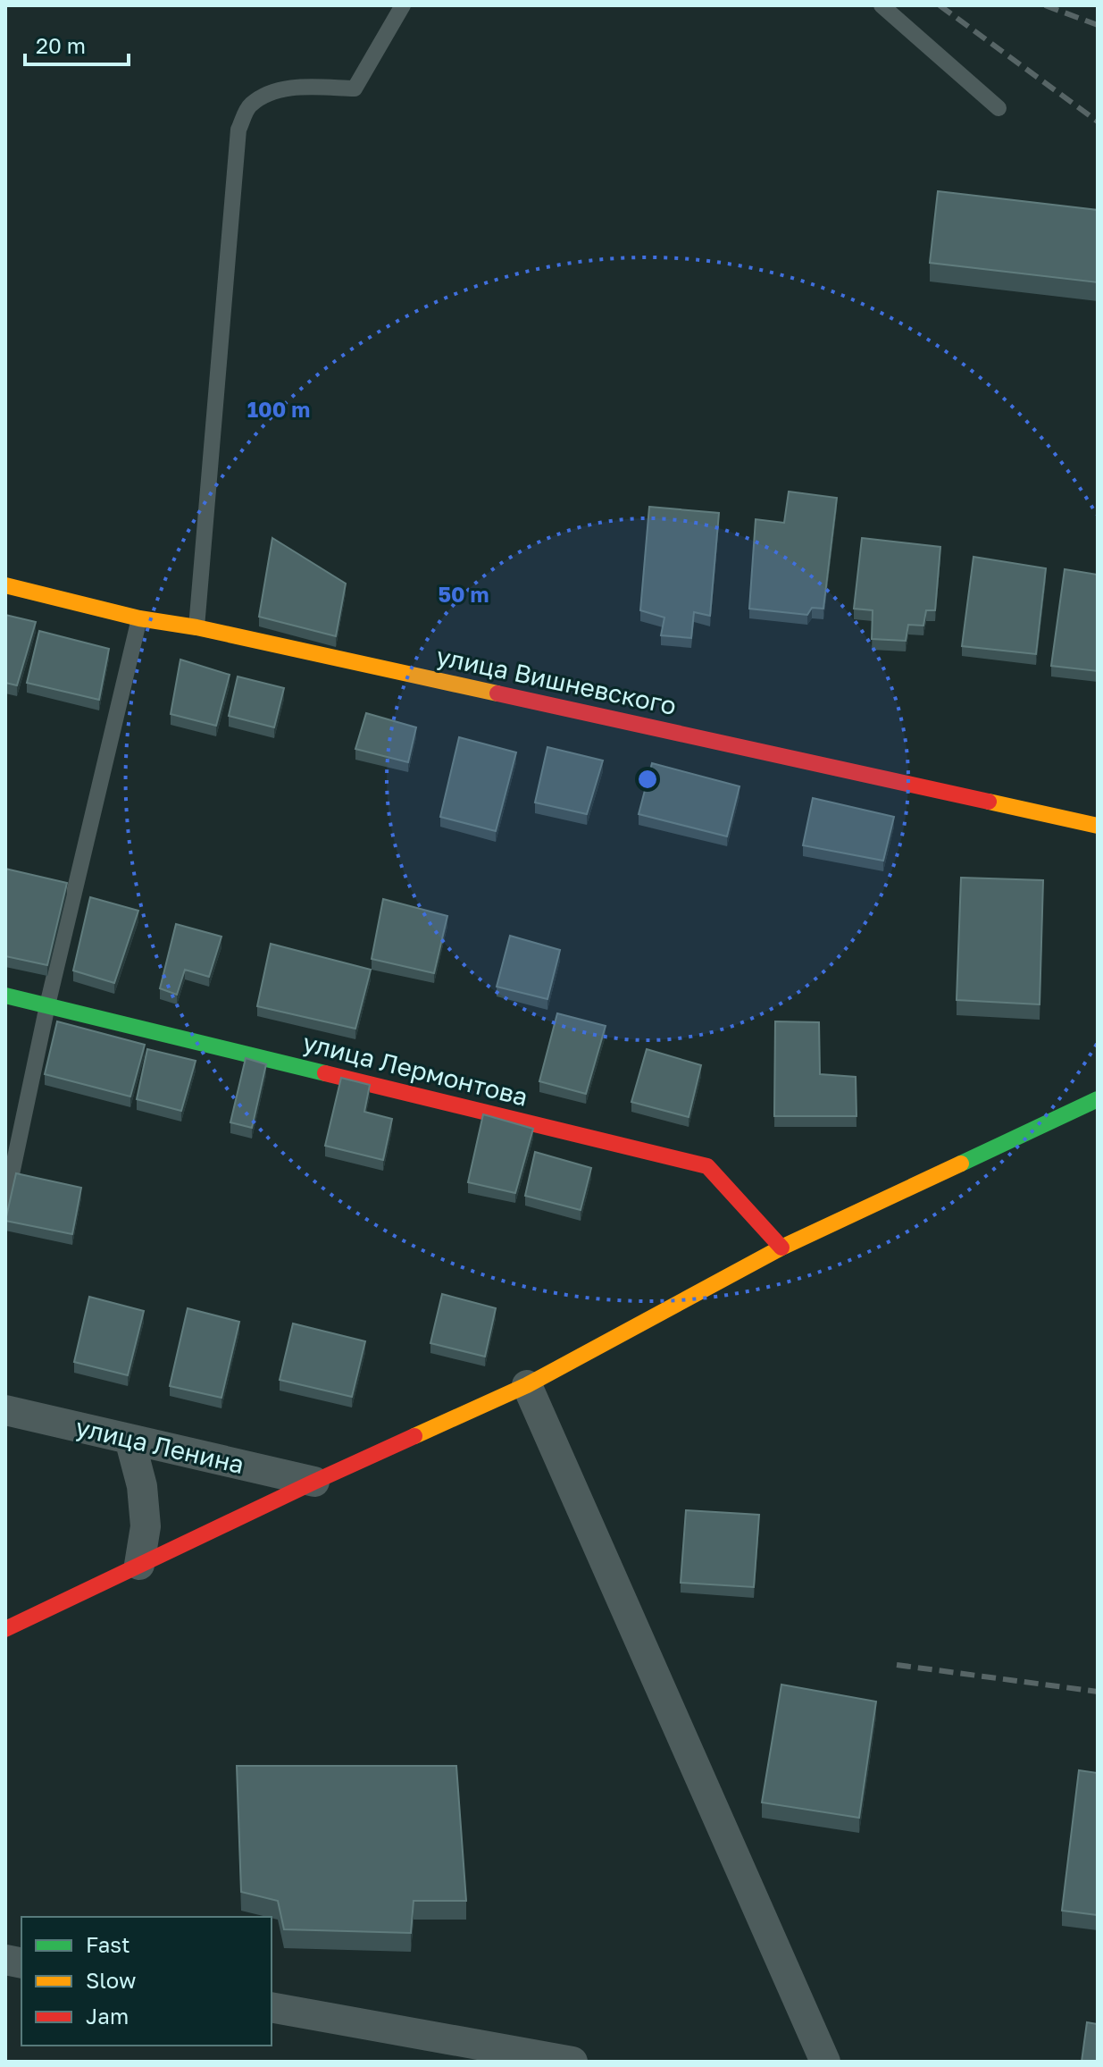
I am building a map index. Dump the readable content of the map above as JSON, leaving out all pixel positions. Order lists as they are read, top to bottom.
{
  "streets": {
    "street": ["улица Вишневского", "улица Лермонтова", "улица Ленина"]
  },
  "legend": ["Fast", "Slow", "Jam"],
  "scale_bar": "20 m",
  "rings": ["100 m", "50 m"]
}
